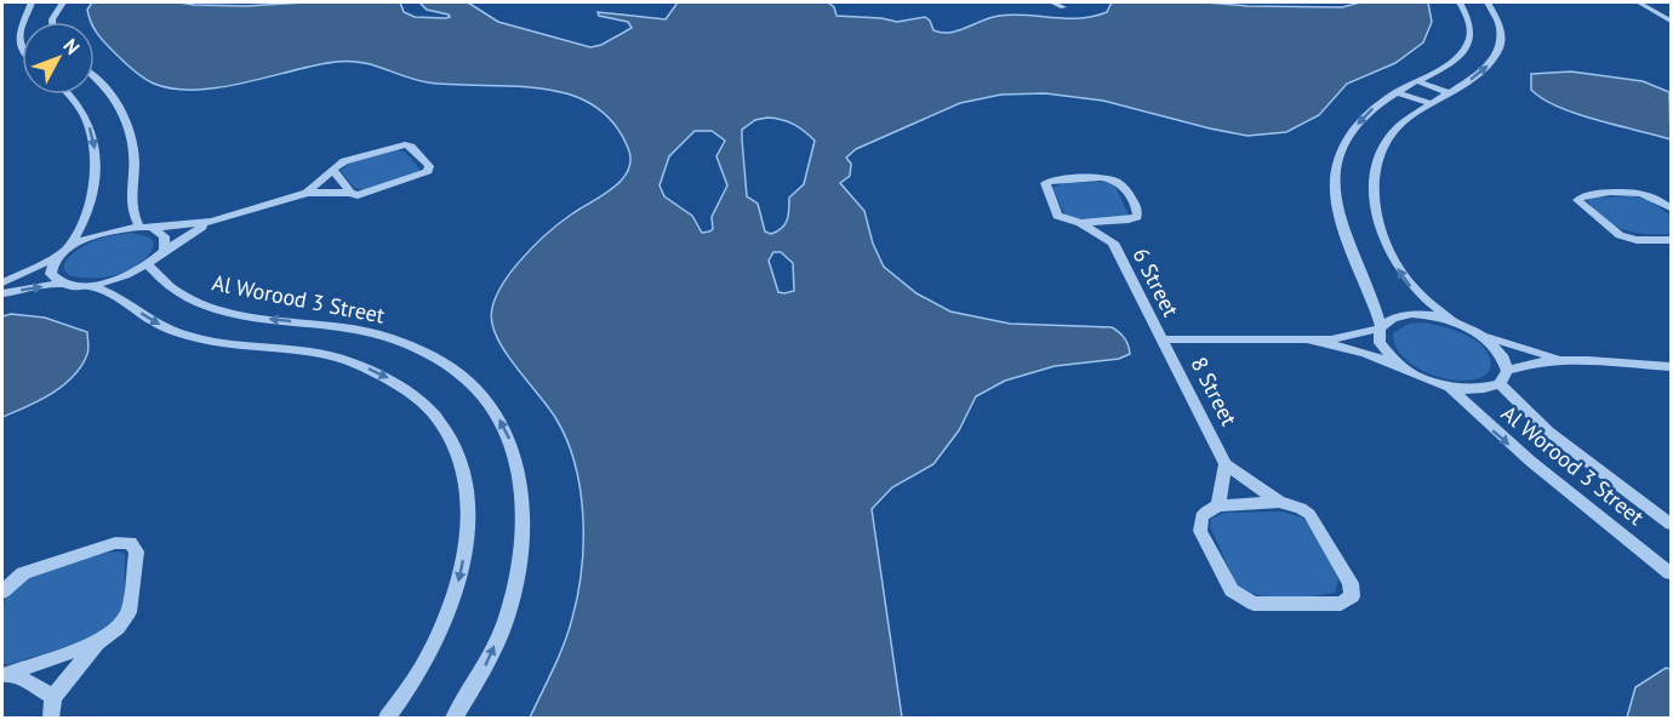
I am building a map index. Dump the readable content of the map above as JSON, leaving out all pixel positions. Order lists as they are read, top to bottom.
{
  "streets": {
    "street": ["6 Street", "Al Worood 3 Street", "8 Street"]
  },
  "crossings": [
    ["6 Street", "8 Street"]
  ],
  "north": "top right"
}
